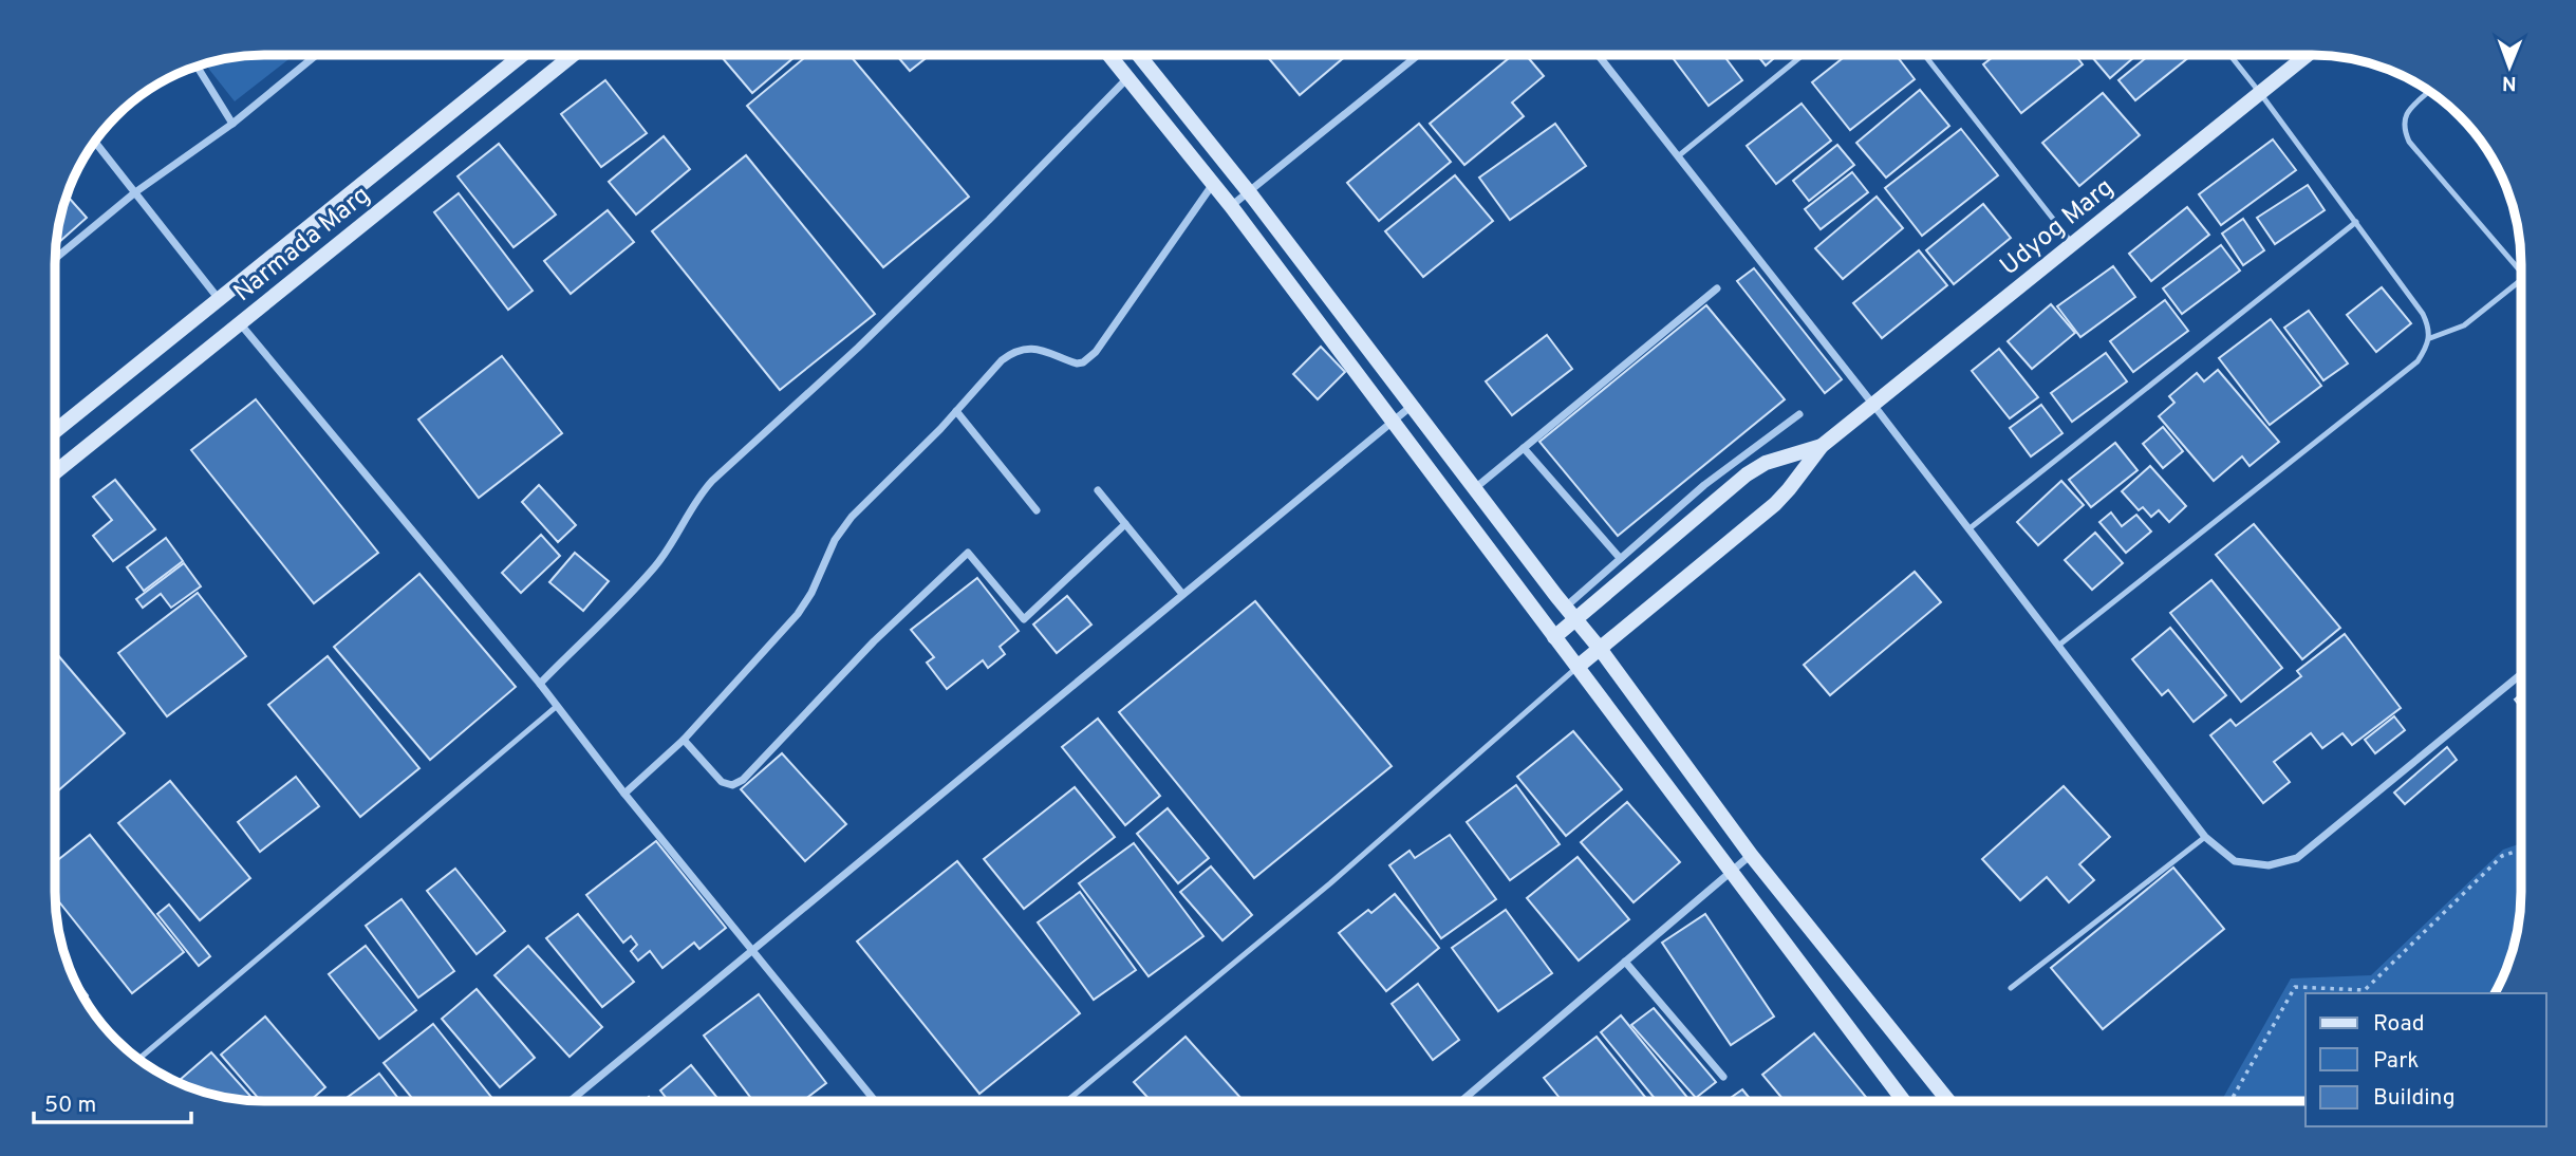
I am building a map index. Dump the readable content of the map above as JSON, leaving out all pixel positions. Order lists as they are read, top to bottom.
{
  "streets": {
    "main road": ["Udyog Marg", "Narmada Marg"]
  },
  "legend": ["Road", "Park", "Building"],
  "scale_bar": "50 m",
  "north": "bottom"
}
